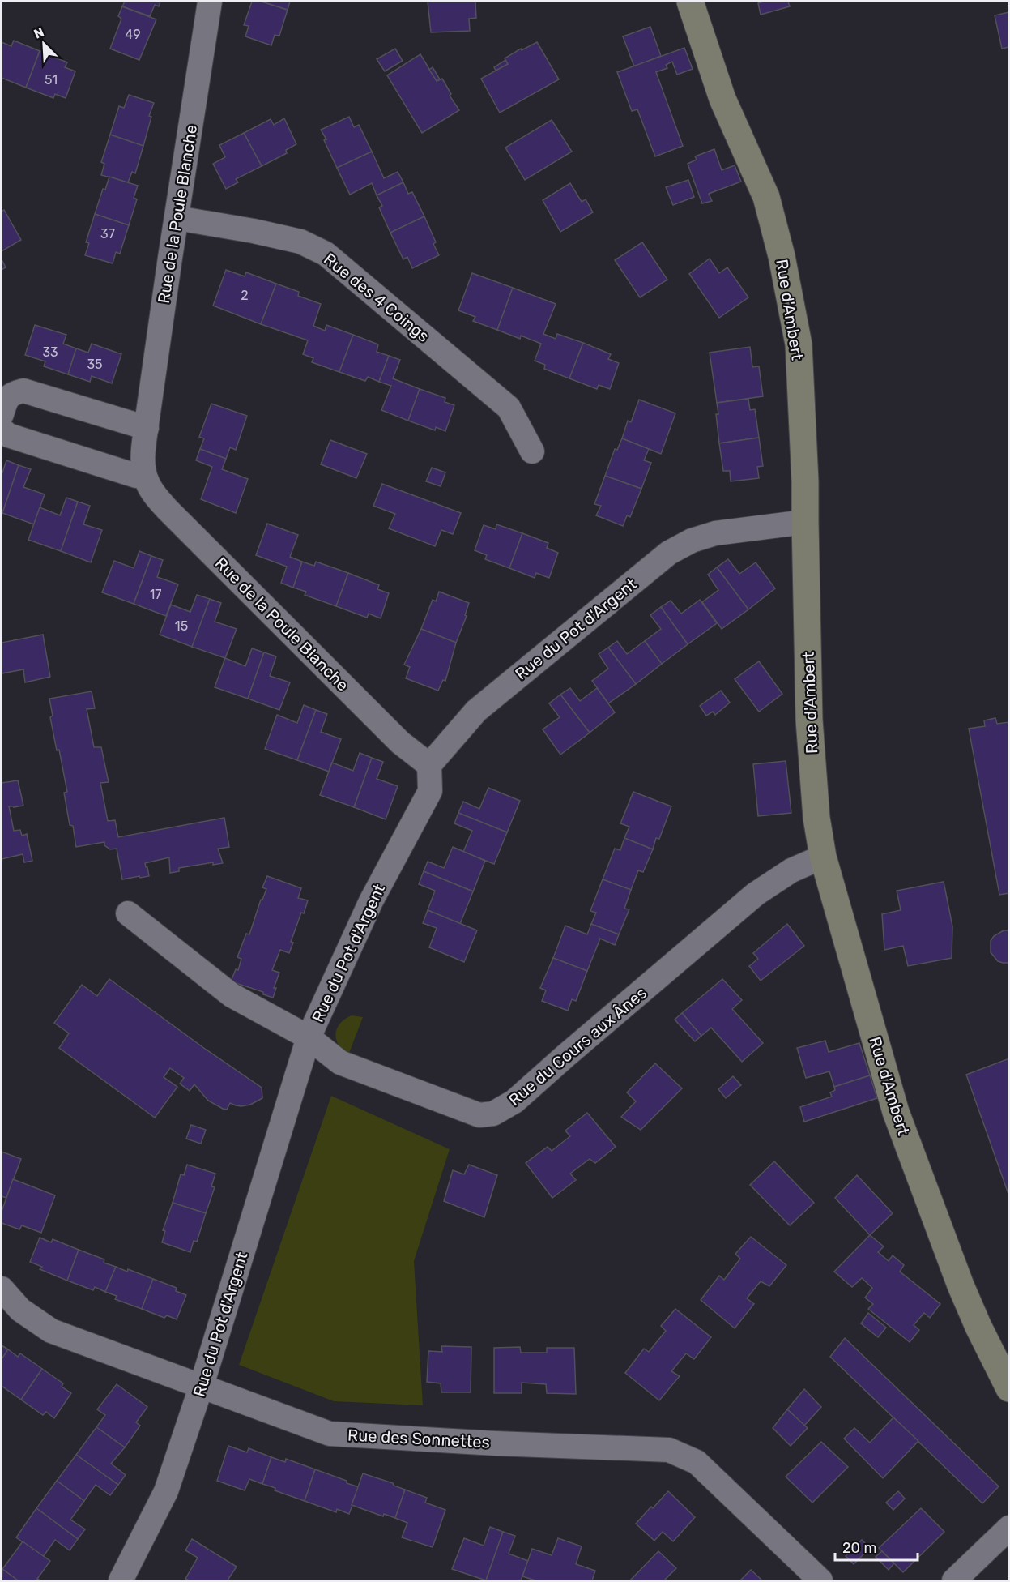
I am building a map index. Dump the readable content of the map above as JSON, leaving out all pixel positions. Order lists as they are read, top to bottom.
{
  "streets": {
    "street": [
      "Rue de la Poule Blanche",
      "Rue des 4 Coings",
      "Rue d'Ambert",
      "Rue du Pot d'Argent",
      "Rue du Cours aux Ânes",
      "Rue des Sonnettes"
    ]
  },
  "crossings": [
    ["Rue de la Poule Blanche", "Rue des 4 Coings"],
    ["Rue de la Poule Blanche", "Rue du Pot d'Argent"],
    ["Rue d'Ambert", "Rue du Pot d'Argent"],
    ["Rue d'Ambert", "Rue du Cours aux Ânes"],
    ["Rue du Pot d'Argent", "Rue du Cours aux Ânes"],
    ["Rue du Pot d'Argent", "Rue des Sonnettes"]
  ],
  "house_numbers": [
    "49",
    "51",
    "37",
    "2",
    "33",
    "35",
    "17",
    "15"
  ],
  "scale_bar": "20 m",
  "north": "top left"
}
